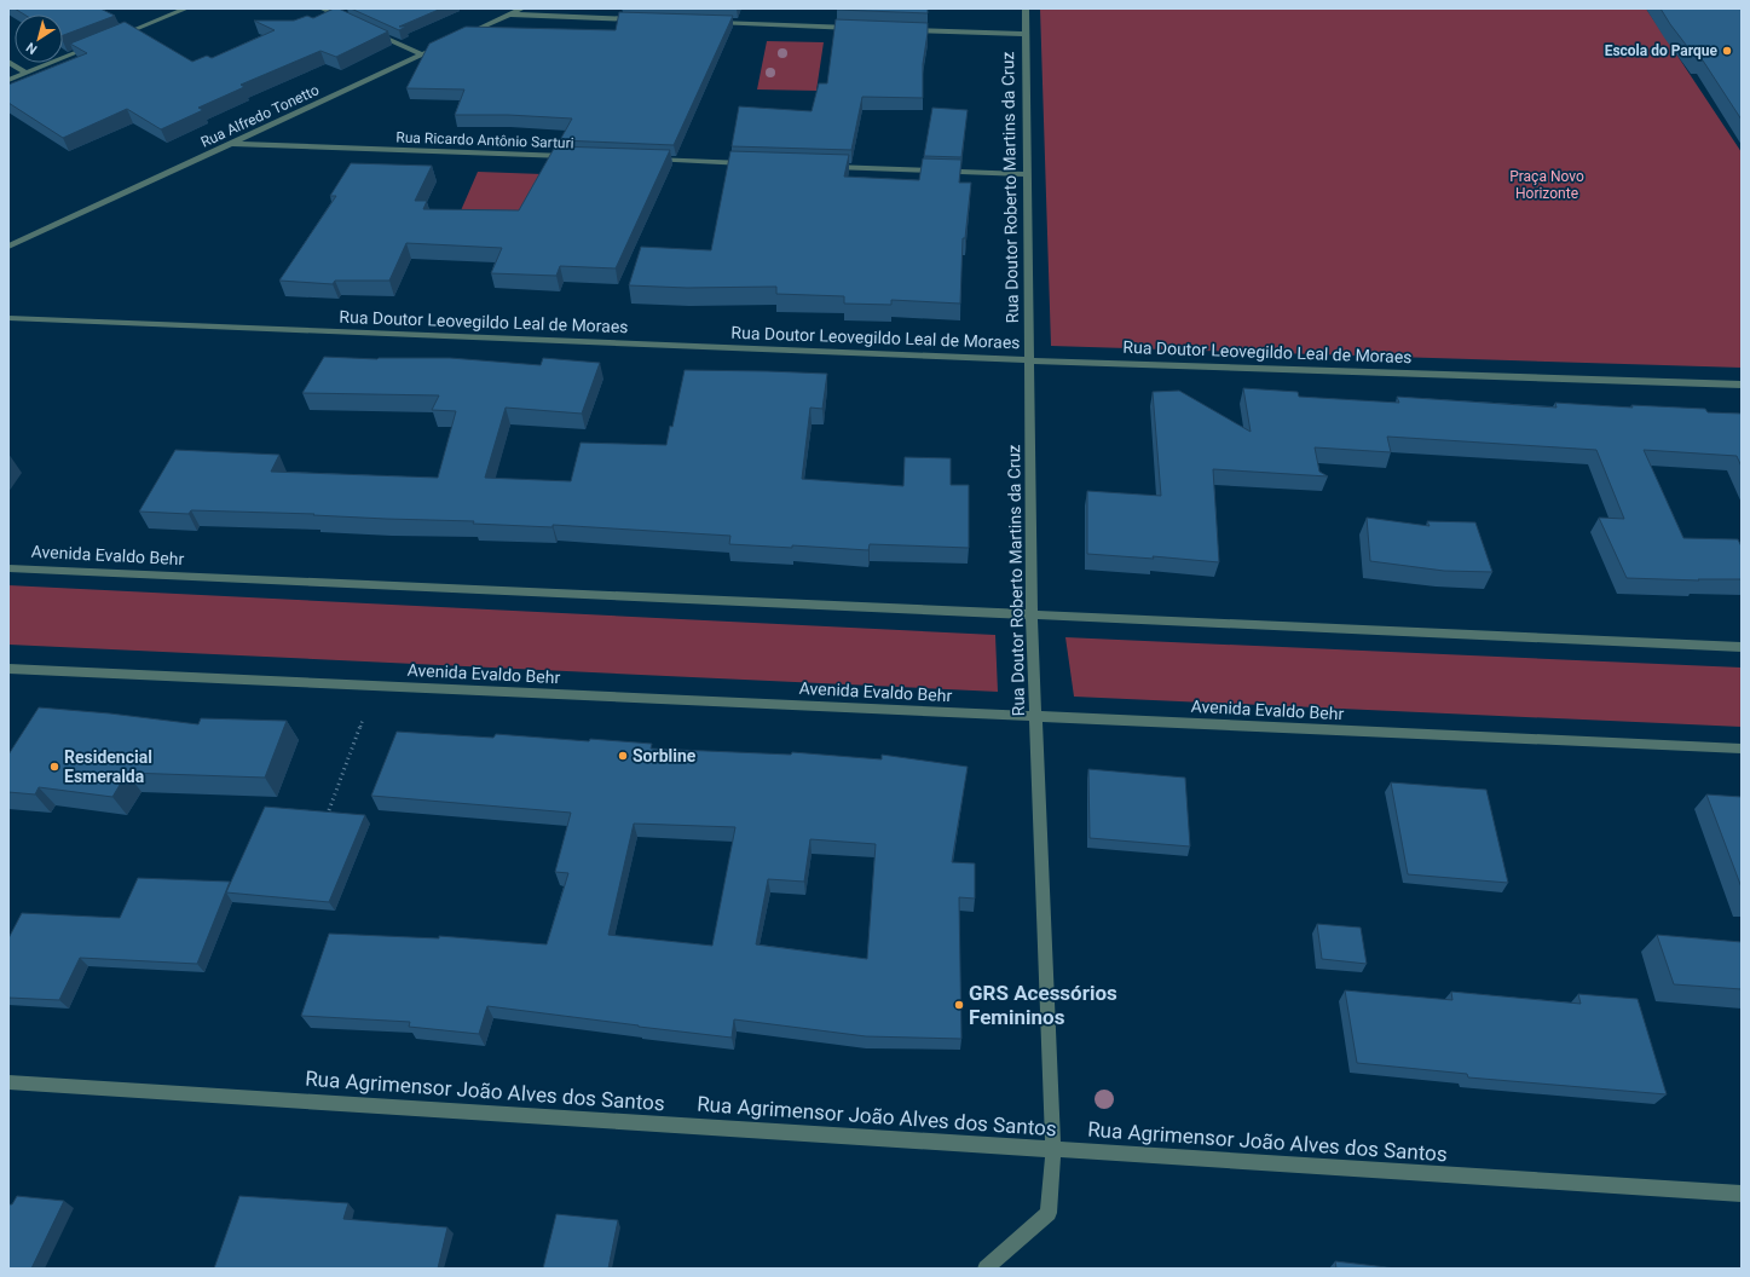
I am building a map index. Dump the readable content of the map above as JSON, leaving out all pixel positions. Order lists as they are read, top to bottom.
{
  "streets": {
    "street": [
      "Rua Alfredo Tonetto",
      "Rua Ricardo Antônio Sarturi",
      "Rua Doutor Roberto Martins da Cruz",
      "Rua Doutor Leovegildo Leal de Moraes",
      "Avenida Evaldo Behr",
      "Rua Agrimensor João Alves dos Santos"
    ]
  },
  "crossings": [
    ["Rua Alfredo Tonetto", "Rua Ricardo Antônio Sarturi"],
    ["Rua Doutor Roberto Martins da Cruz", "Rua Doutor Leovegildo Leal de Moraes"],
    ["Rua Doutor Roberto Martins da Cruz", "Avenida Evaldo Behr"],
    ["Rua Doutor Roberto Martins da Cruz", "Rua Agrimensor João Alves dos Santos"]
  ],
  "parks": ["Praça Novo Horizonte"],
  "places": [
    "Escola do Parque",
    "Sorbline",
    "Residencial Esmeralda",
    "GRS Acessórios Femininos"
  ],
  "north": "bottom left"
}
